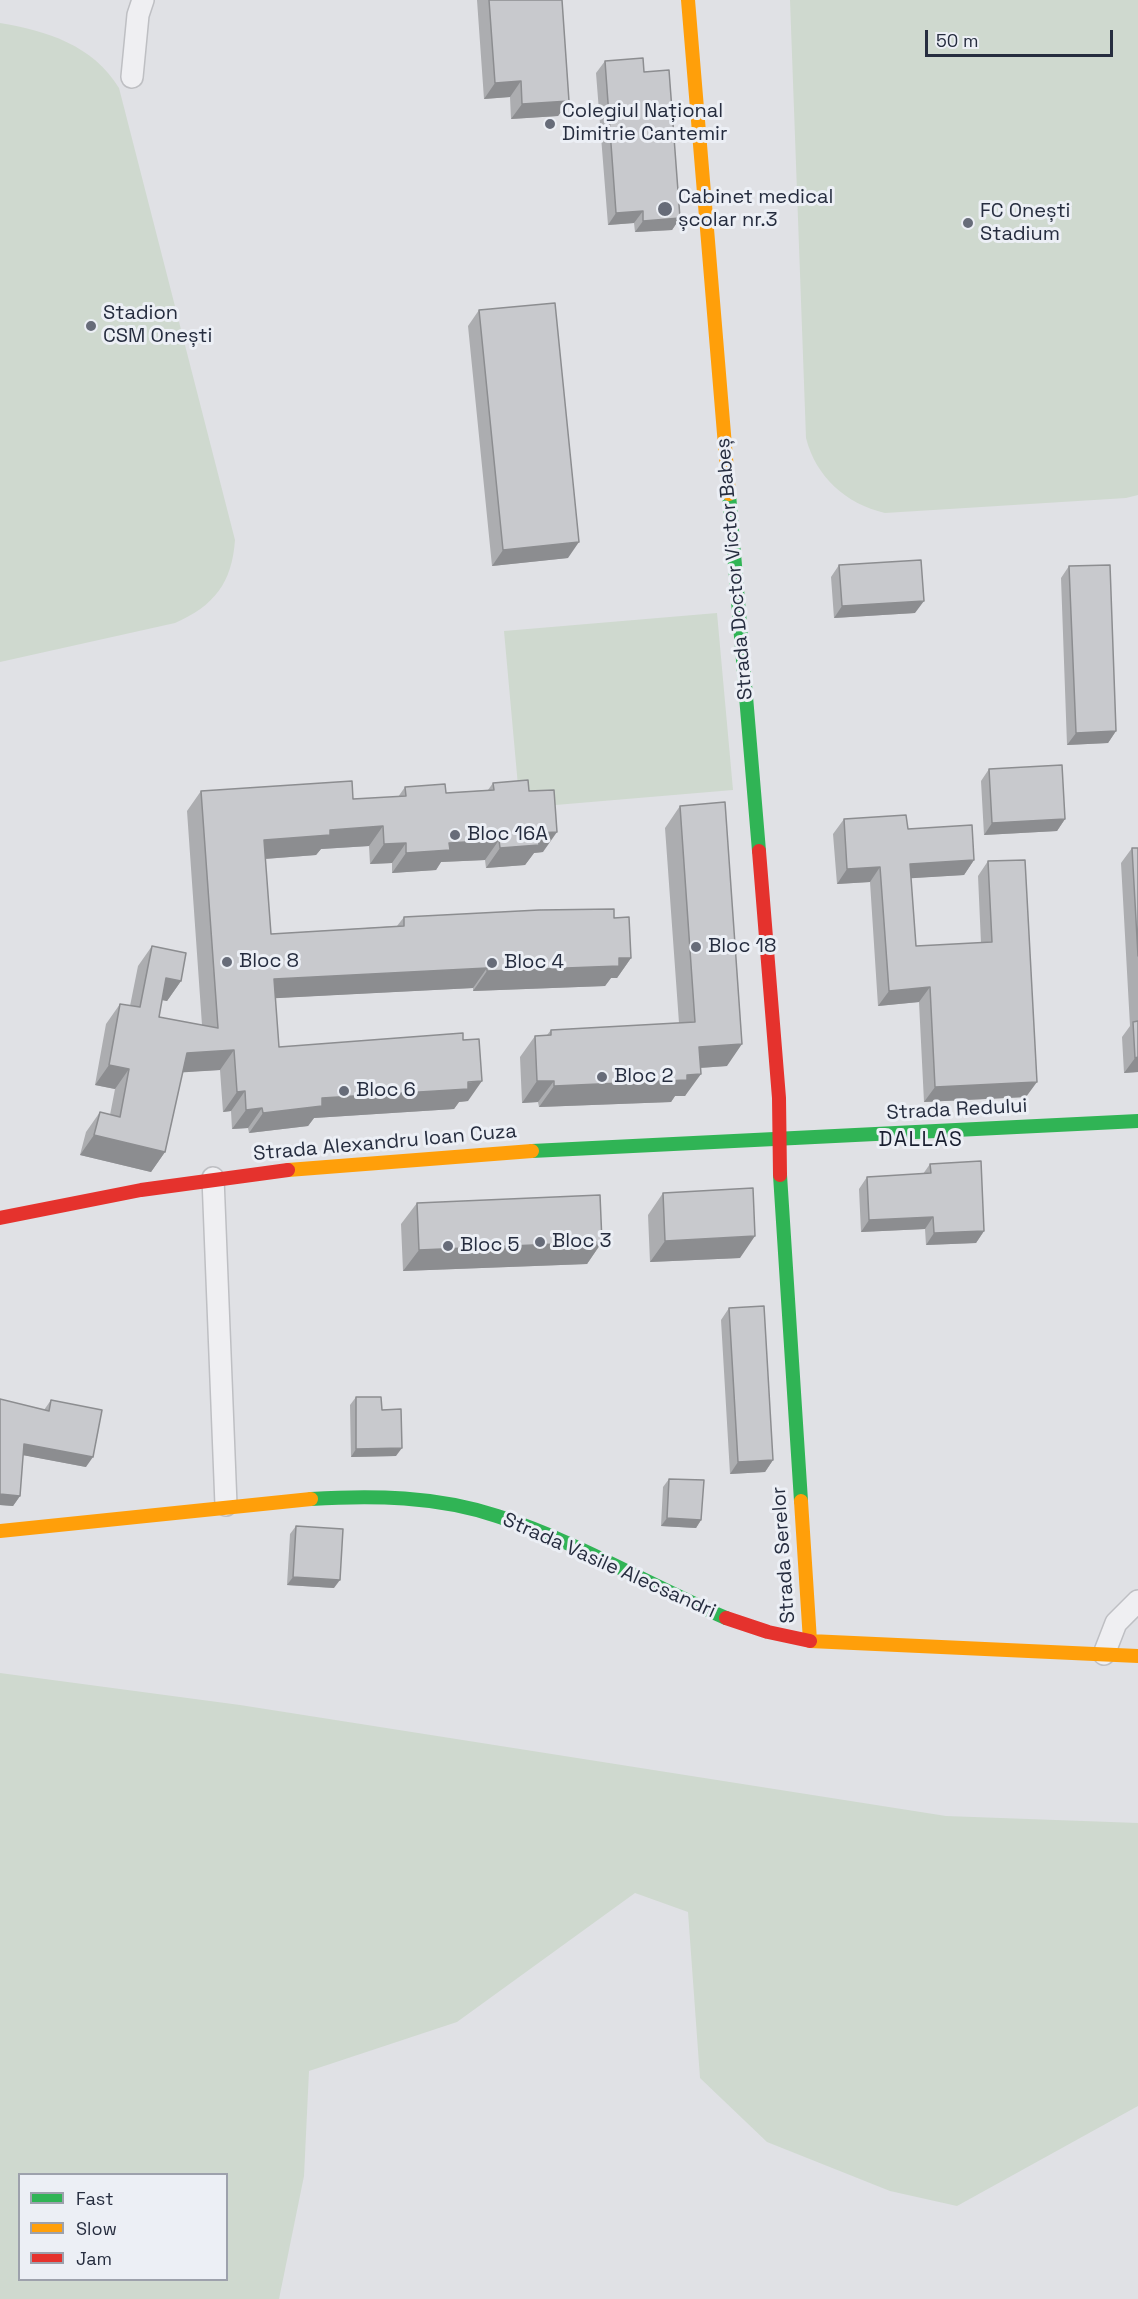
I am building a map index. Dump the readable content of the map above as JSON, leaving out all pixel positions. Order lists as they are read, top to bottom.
{
  "streets": {
    "street": [
      "Strada Doctor Victor Babeș",
      "Strada Redului",
      "Strada Alexandru Ioan Cuza",
      "Strada Serelor",
      "Strada Vasile Alecsandri"
    ]
  },
  "crossings": [
    ["Strada Doctor Victor Babeș", "Strada Redului"],
    ["Strada Doctor Victor Babeș", "Strada Alexandru Ioan Cuza"],
    ["Strada Doctor Victor Babeș", "Strada Serelor"],
    ["Strada Redului", "Strada Alexandru Ioan Cuza"],
    ["Strada Redului", "Strada Serelor"],
    ["Strada Alexandru Ioan Cuza", "Strada Serelor"],
    ["Strada Serelor", "Strada Vasile Alecsandri"]
  ],
  "districts": ["DALLAS"],
  "places": [
    "Colegiul Național Dimitrie Cantemir",
    "Cabinet medical școlar nr.3",
    "FC Onești Stadium",
    "Stadion CSM Onești",
    "Bloc 16A",
    "Bloc 18",
    "Bloc 8",
    "Bloc 4",
    "Bloc 2",
    "Bloc 6",
    "Bloc 3",
    "Bloc 5"
  ],
  "legend": ["Fast", "Slow", "Jam"],
  "scale_bar": "50 m"
}
